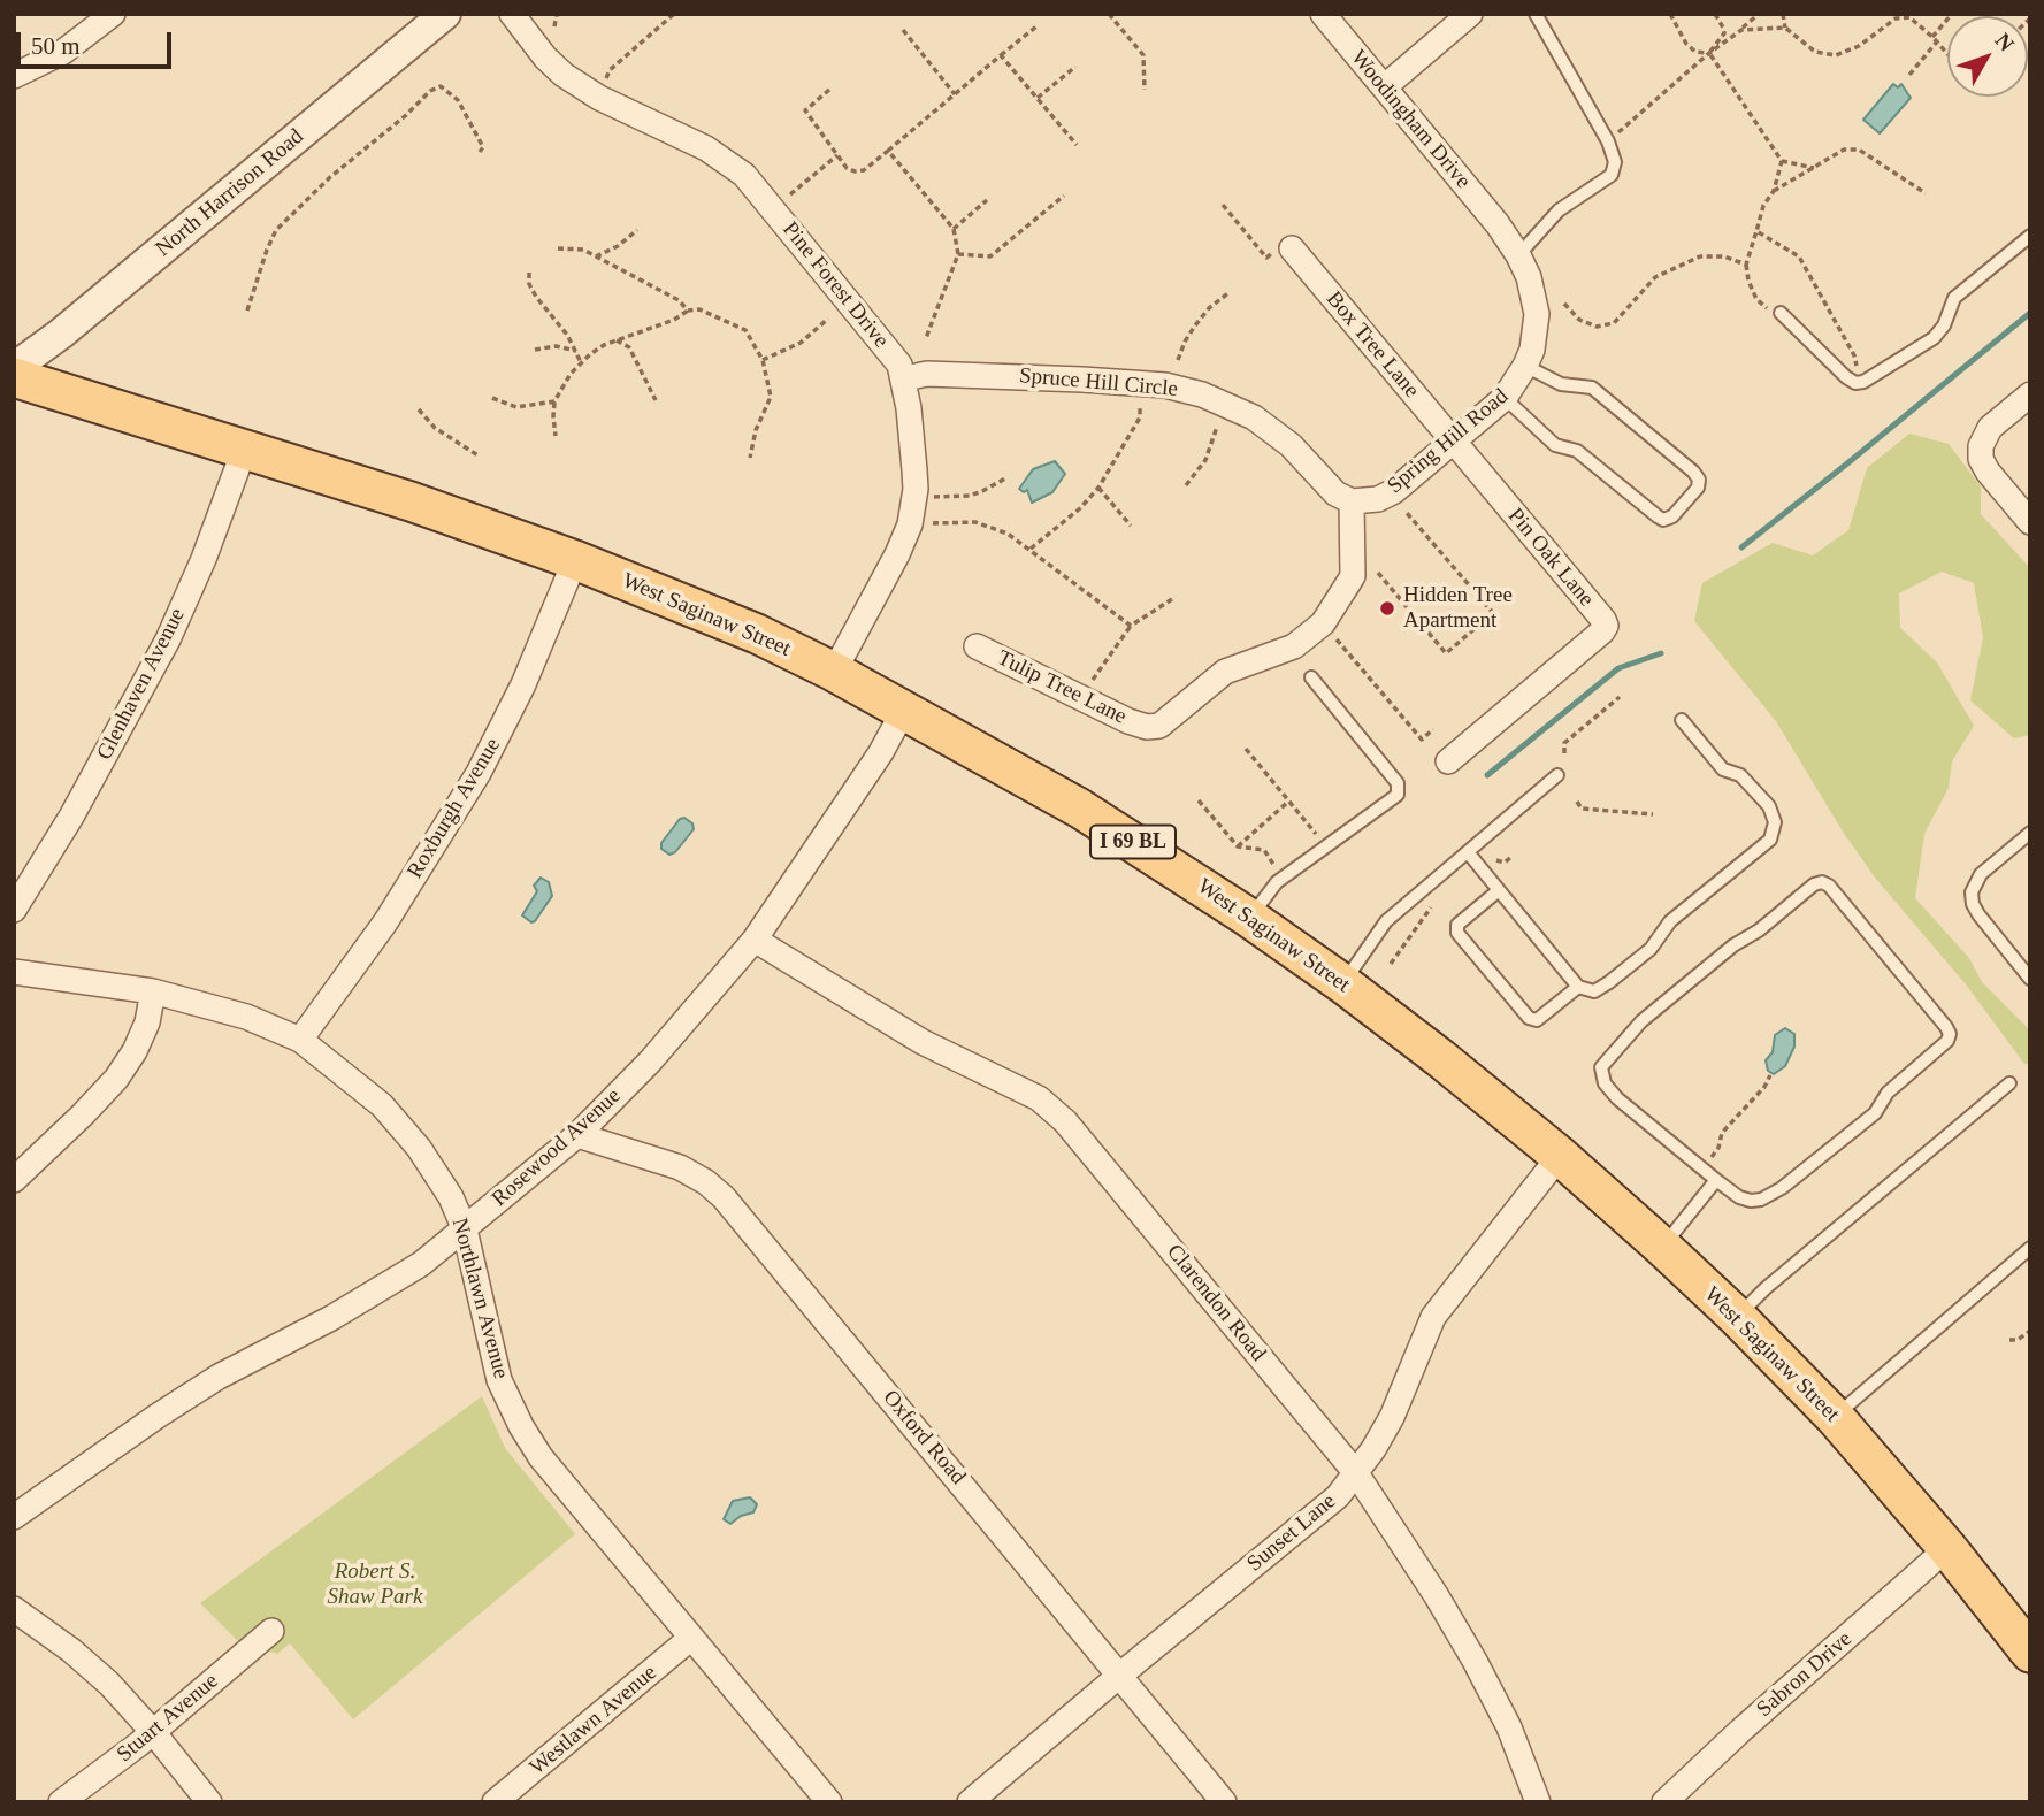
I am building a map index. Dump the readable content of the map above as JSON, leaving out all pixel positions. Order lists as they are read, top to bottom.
{
  "streets": {
    "main road": ["West Saginaw Street", "I 69 BL"],
    "street": [
      "Woodingham Drive",
      "North Harrison Road",
      "Pine Forest Drive",
      "Box Tree Lane",
      "Spruce Hill Circle",
      "Spring Hill Road",
      "Pin Oak Lane",
      "Glenhaven Avenue",
      "Tulip Tree Lane",
      "Roxburgh Avenue",
      "Rosewood Avenue",
      "Northlawn Avenue",
      "Clarendon Road",
      "Oxford Road",
      "Sunset Lane",
      "Sabron Drive",
      "Stuart Avenue",
      "Westlawn Avenue"
    ]
  },
  "crossings": [
    ["Woodingham Drive", "Spring Hill Road"],
    ["Pine Forest Drive", "Spruce Hill Circle"],
    ["Pine Forest Drive", "West Saginaw Street"],
    ["Box Tree Lane", "Spring Hill Road"],
    ["Box Tree Lane", "Pin Oak Lane"],
    ["Spruce Hill Circle", "Spring Hill Road"],
    ["Spruce Hill Circle", "Tulip Tree Lane"],
    ["Spring Hill Road", "Pin Oak Lane"],
    ["Spring Hill Road", "Tulip Tree Lane"],
    ["West Saginaw Street", "Glenhaven Avenue"],
    ["West Saginaw Street", "Roxburgh Avenue"],
    ["West Saginaw Street", "Rosewood Avenue"],
    ["West Saginaw Street", "Sunset Lane"],
    ["West Saginaw Street", "Sabron Drive"],
    ["Roxburgh Avenue", "Northlawn Avenue"],
    ["Rosewood Avenue", "Northlawn Avenue"],
    ["Rosewood Avenue", "Clarendon Road"],
    ["Rosewood Avenue", "Oxford Road"],
    ["Northlawn Avenue", "Westlawn Avenue"],
    ["Clarendon Road", "Sunset Lane"],
    ["Oxford Road", "Sunset Lane"]
  ],
  "parks": ["Robert S. Shaw Park"],
  "places": ["Hidden Tree Apartment"],
  "scale_bar": "50 m",
  "north": "top right"
}
